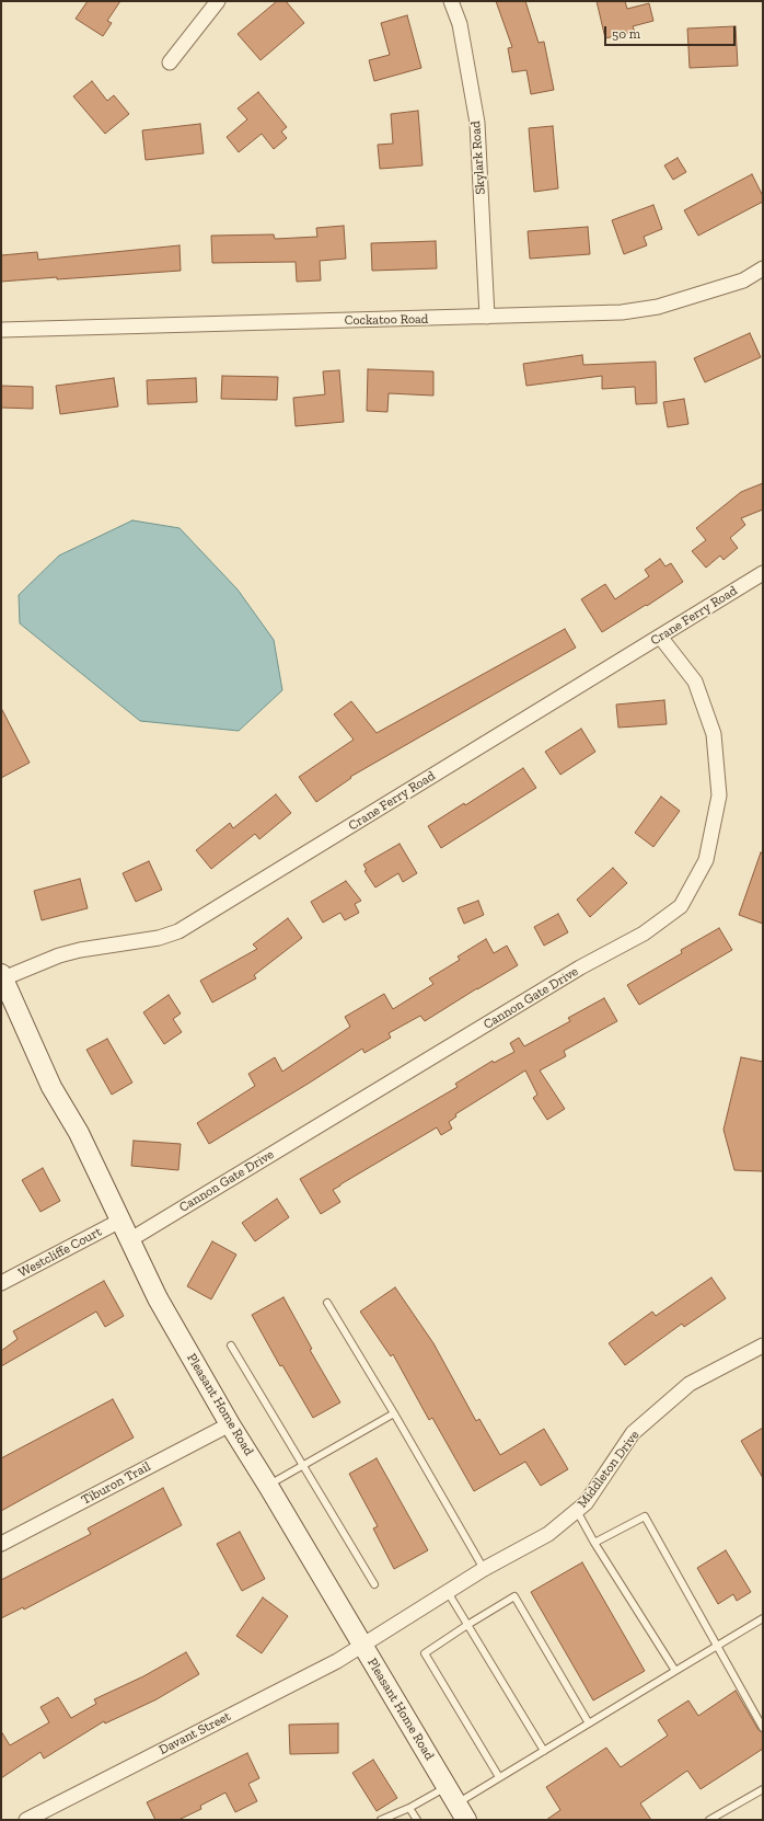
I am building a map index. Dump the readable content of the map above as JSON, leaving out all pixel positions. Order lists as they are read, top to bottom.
{
  "streets": {
    "main road": ["Pleasant Home Road"],
    "street": [
      "Skylark Road",
      "Cockatoo Road",
      "Crane Ferry Road",
      "Cannon Gate Drive",
      "Westcliffe Court",
      "Middleton Drive",
      "Tiburon Trail",
      "Davant Street"
    ]
  },
  "crossings": [
    ["Skylark Road", "Cockatoo Road"],
    ["Crane Ferry Road", "Cannon Gate Drive"],
    ["Crane Ferry Road", "Pleasant Home Road"],
    ["Cannon Gate Drive", "Pleasant Home Road"],
    ["Westcliffe Court", "Pleasant Home Road"],
    ["Pleasant Home Road", "Middleton Drive"],
    ["Pleasant Home Road", "Tiburon Trail"],
    ["Pleasant Home Road", "Davant Street"],
    ["Middleton Drive", "Davant Street"]
  ],
  "scale_bar": "50 m"
}
